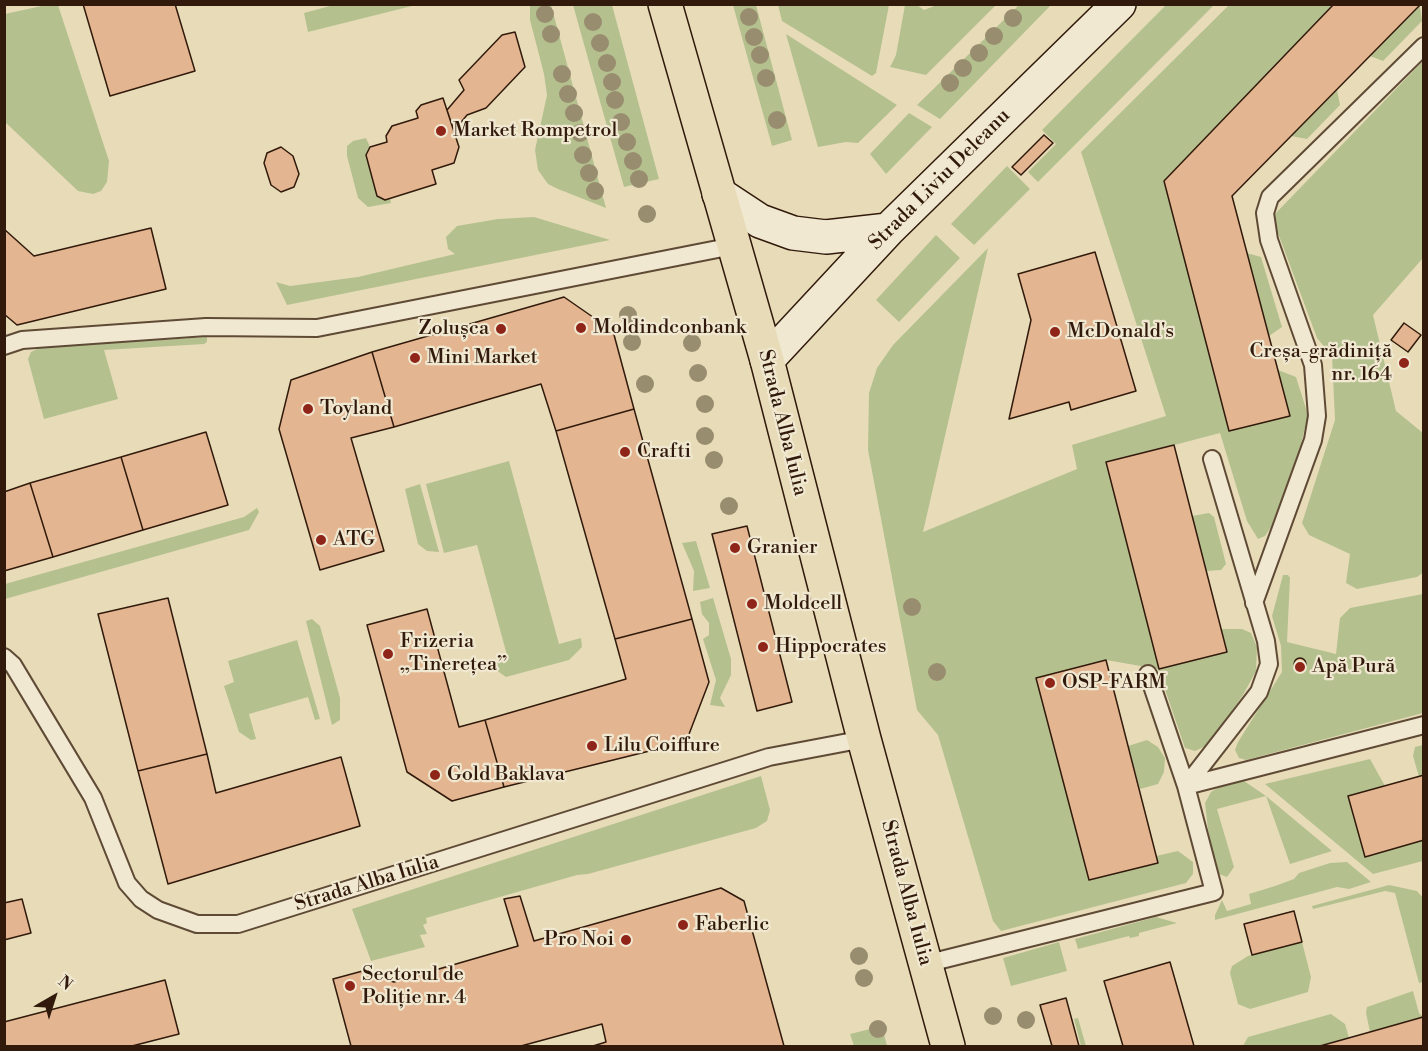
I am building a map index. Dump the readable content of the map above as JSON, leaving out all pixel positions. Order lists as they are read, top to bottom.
{
  "streets": {
    "main road": ["Strada Liviu Deleanu", "Strada Alba Iulia"]
  },
  "crossings": [
    ["Strada Liviu Deleanu", "Strada Alba Iulia"]
  ],
  "places": [
    "Market Rompetrol",
    "Moldindconbank",
    "Zolușca",
    "McDonald's",
    "Mini Market",
    "Creșa-grădiniță nr. 164",
    "Toyland",
    "Crafti",
    "ATG",
    "Granier",
    "Moldcell",
    "Hippocrates",
    "Frizeria „Tinerețea”",
    "Apă Pură",
    "OSP-FARM",
    "Lilu Coiffure",
    "Gold Baklava",
    "Faberlic",
    "Pro Noi",
    "Sectorul de Poliție nr. 4"
  ],
  "north": "top right"
}
